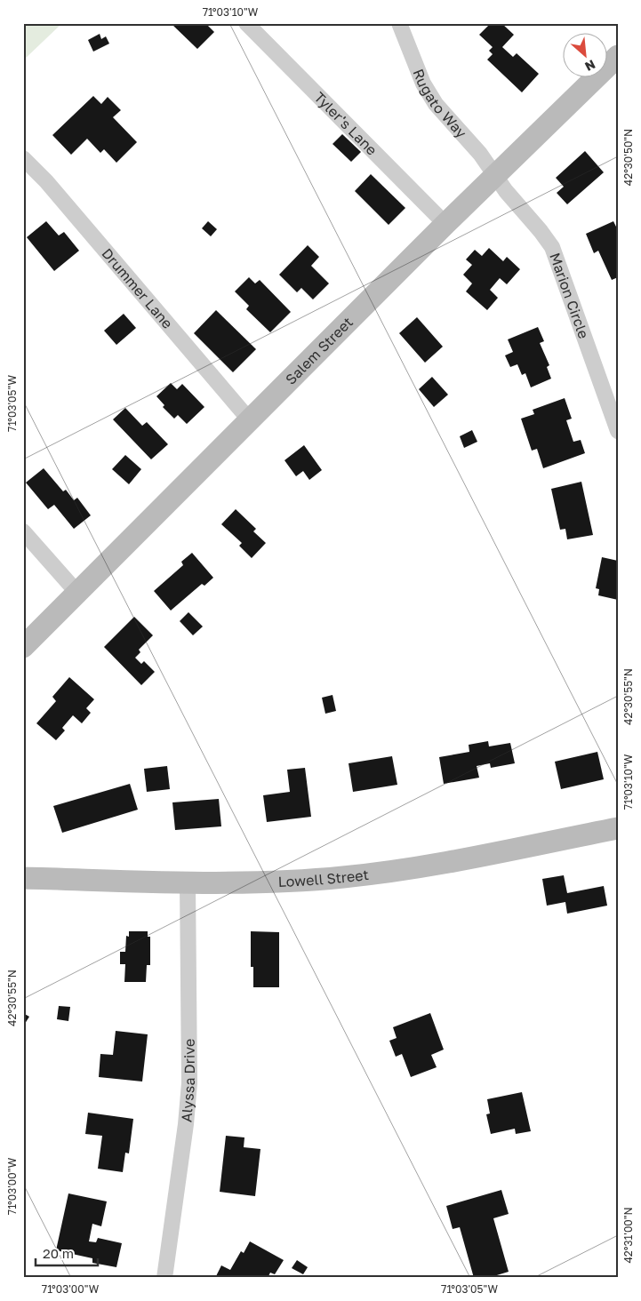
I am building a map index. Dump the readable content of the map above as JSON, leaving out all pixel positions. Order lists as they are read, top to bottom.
{
  "streets": {
    "main road": ["Salem Street", "Lowell Street"],
    "street": [
      "Rugato Way",
      "Tyler's Lane",
      "Drummer Lane",
      "Marion Circle",
      "Alyssa Drive"
    ]
  },
  "crossings": [
    ["Rugato Way", "Marion Circle"],
    ["Rugato Way", "Salem Street"],
    ["Tyler's Lane", "Salem Street"],
    ["Drummer Lane", "Salem Street"],
    ["Marion Circle", "Salem Street"],
    ["Lowell Street", "Alyssa Drive"]
  ],
  "scale_bar": "20 m",
  "north": "bottom right",
  "coordinates": [
    "71°03'10\"W",
    "42°30'50\"N",
    "71°03'05\"W",
    "42°30'55\"N",
    "71°03'00\"W",
    "42°31'00\"N"
  ]
}
